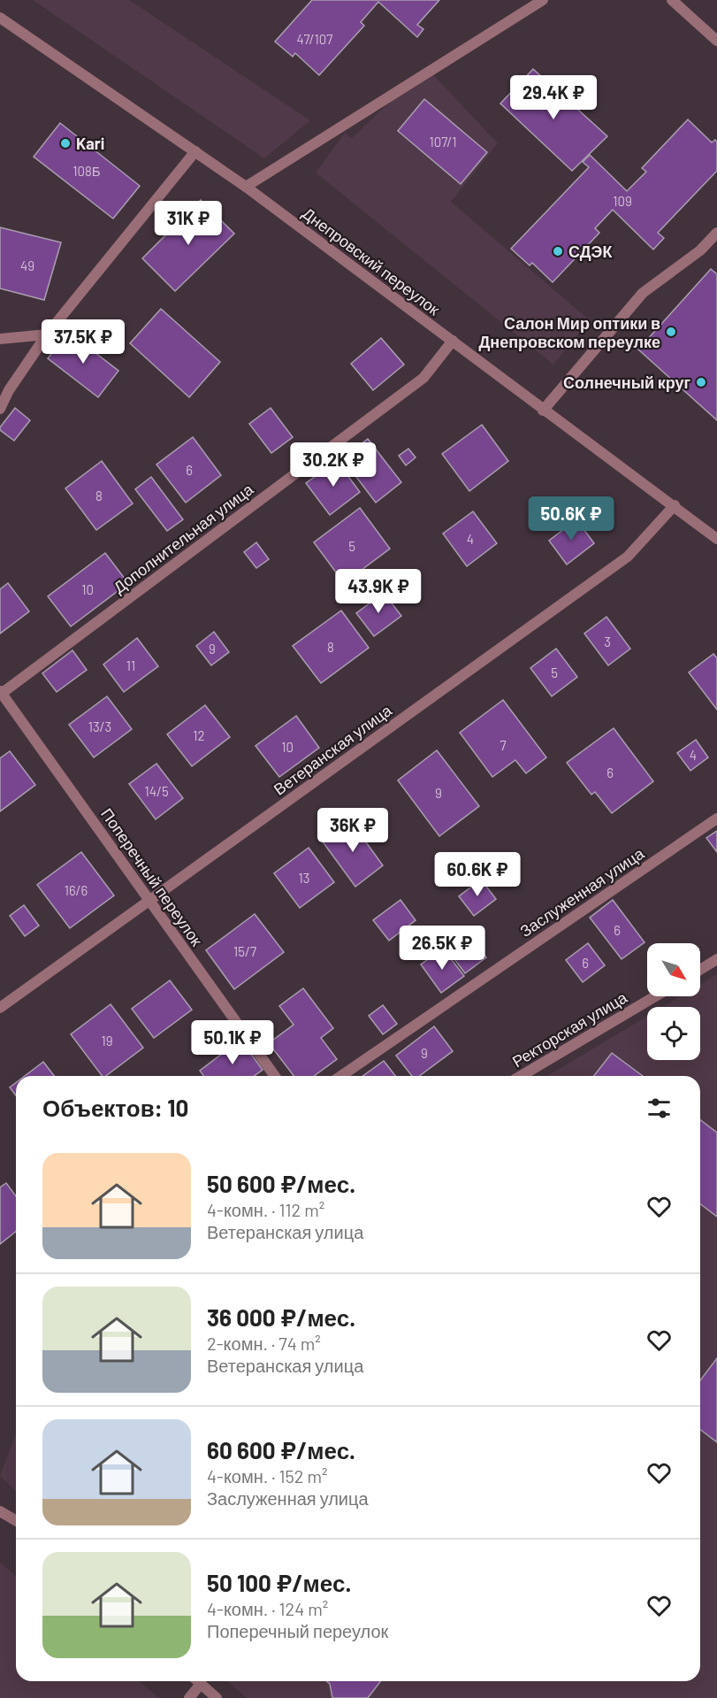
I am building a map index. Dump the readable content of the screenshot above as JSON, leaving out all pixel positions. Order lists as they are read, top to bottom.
{
  "streets": {
    "street": [
      "Днепровский переулок",
      "Дополнительная улица",
      "Ветеранская улица",
      "Поперечный переулок",
      "Заслуженная улица",
      "Ректорская улица"
    ]
  },
  "crossings": [
    ["Днепровский переулок", "Дополнительная улица"],
    ["Днепровский переулок", "Ветеранская улица"],
    ["Дополнительная улица", "Поперечный переулок"],
    ["Ветеранская улица", "Поперечный переулок"]
  ],
  "places": [
    "Kari",
    "СДЭК",
    "Салон Мир оптики в Днепровском переулке",
    "Солнечный круг"
  ],
  "house_numbers": [
    "47/107",
    "107/1",
    "108Б",
    "109",
    "49",
    "6",
    "8",
    "4",
    "5",
    "10",
    "3",
    "8",
    "9",
    "11",
    "5",
    "13/3",
    "12",
    "7",
    "10",
    "4",
    "6",
    "14/5",
    "9",
    "13",
    "16/6",
    "6",
    "15/7",
    "6",
    "19",
    "9"
  ],
  "north": "bottom right",
  "page": {
    "price": [
      "29.4K ₽",
      "31K ₽",
      "37.5K ₽",
      "30.2K ₽",
      "50.6K ₽",
      "43.9K ₽",
      "36K ₽",
      "60.6K ₽",
      "26.5K ₽",
      "50.1K ₽"
    ],
    "heading": "Объектов: 10",
    "list": [
      {
        "name": "50 600 ₽/мес.",
        "note": "4-комн. · 112 m² · Ветеранская улица"
      },
      {
        "name": "36 000 ₽/мес.",
        "note": "2-комн. · 74 m² · Ветеранская улица"
      },
      {
        "name": "60 600 ₽/мес.",
        "note": "4-комн. · 152 m² · Заслуженная улица"
      },
      {
        "name": "50 100 ₽/мес.",
        "note": "4-комн. · 124 m² · Поперечный переулок"
      }
    ]
  }
}
